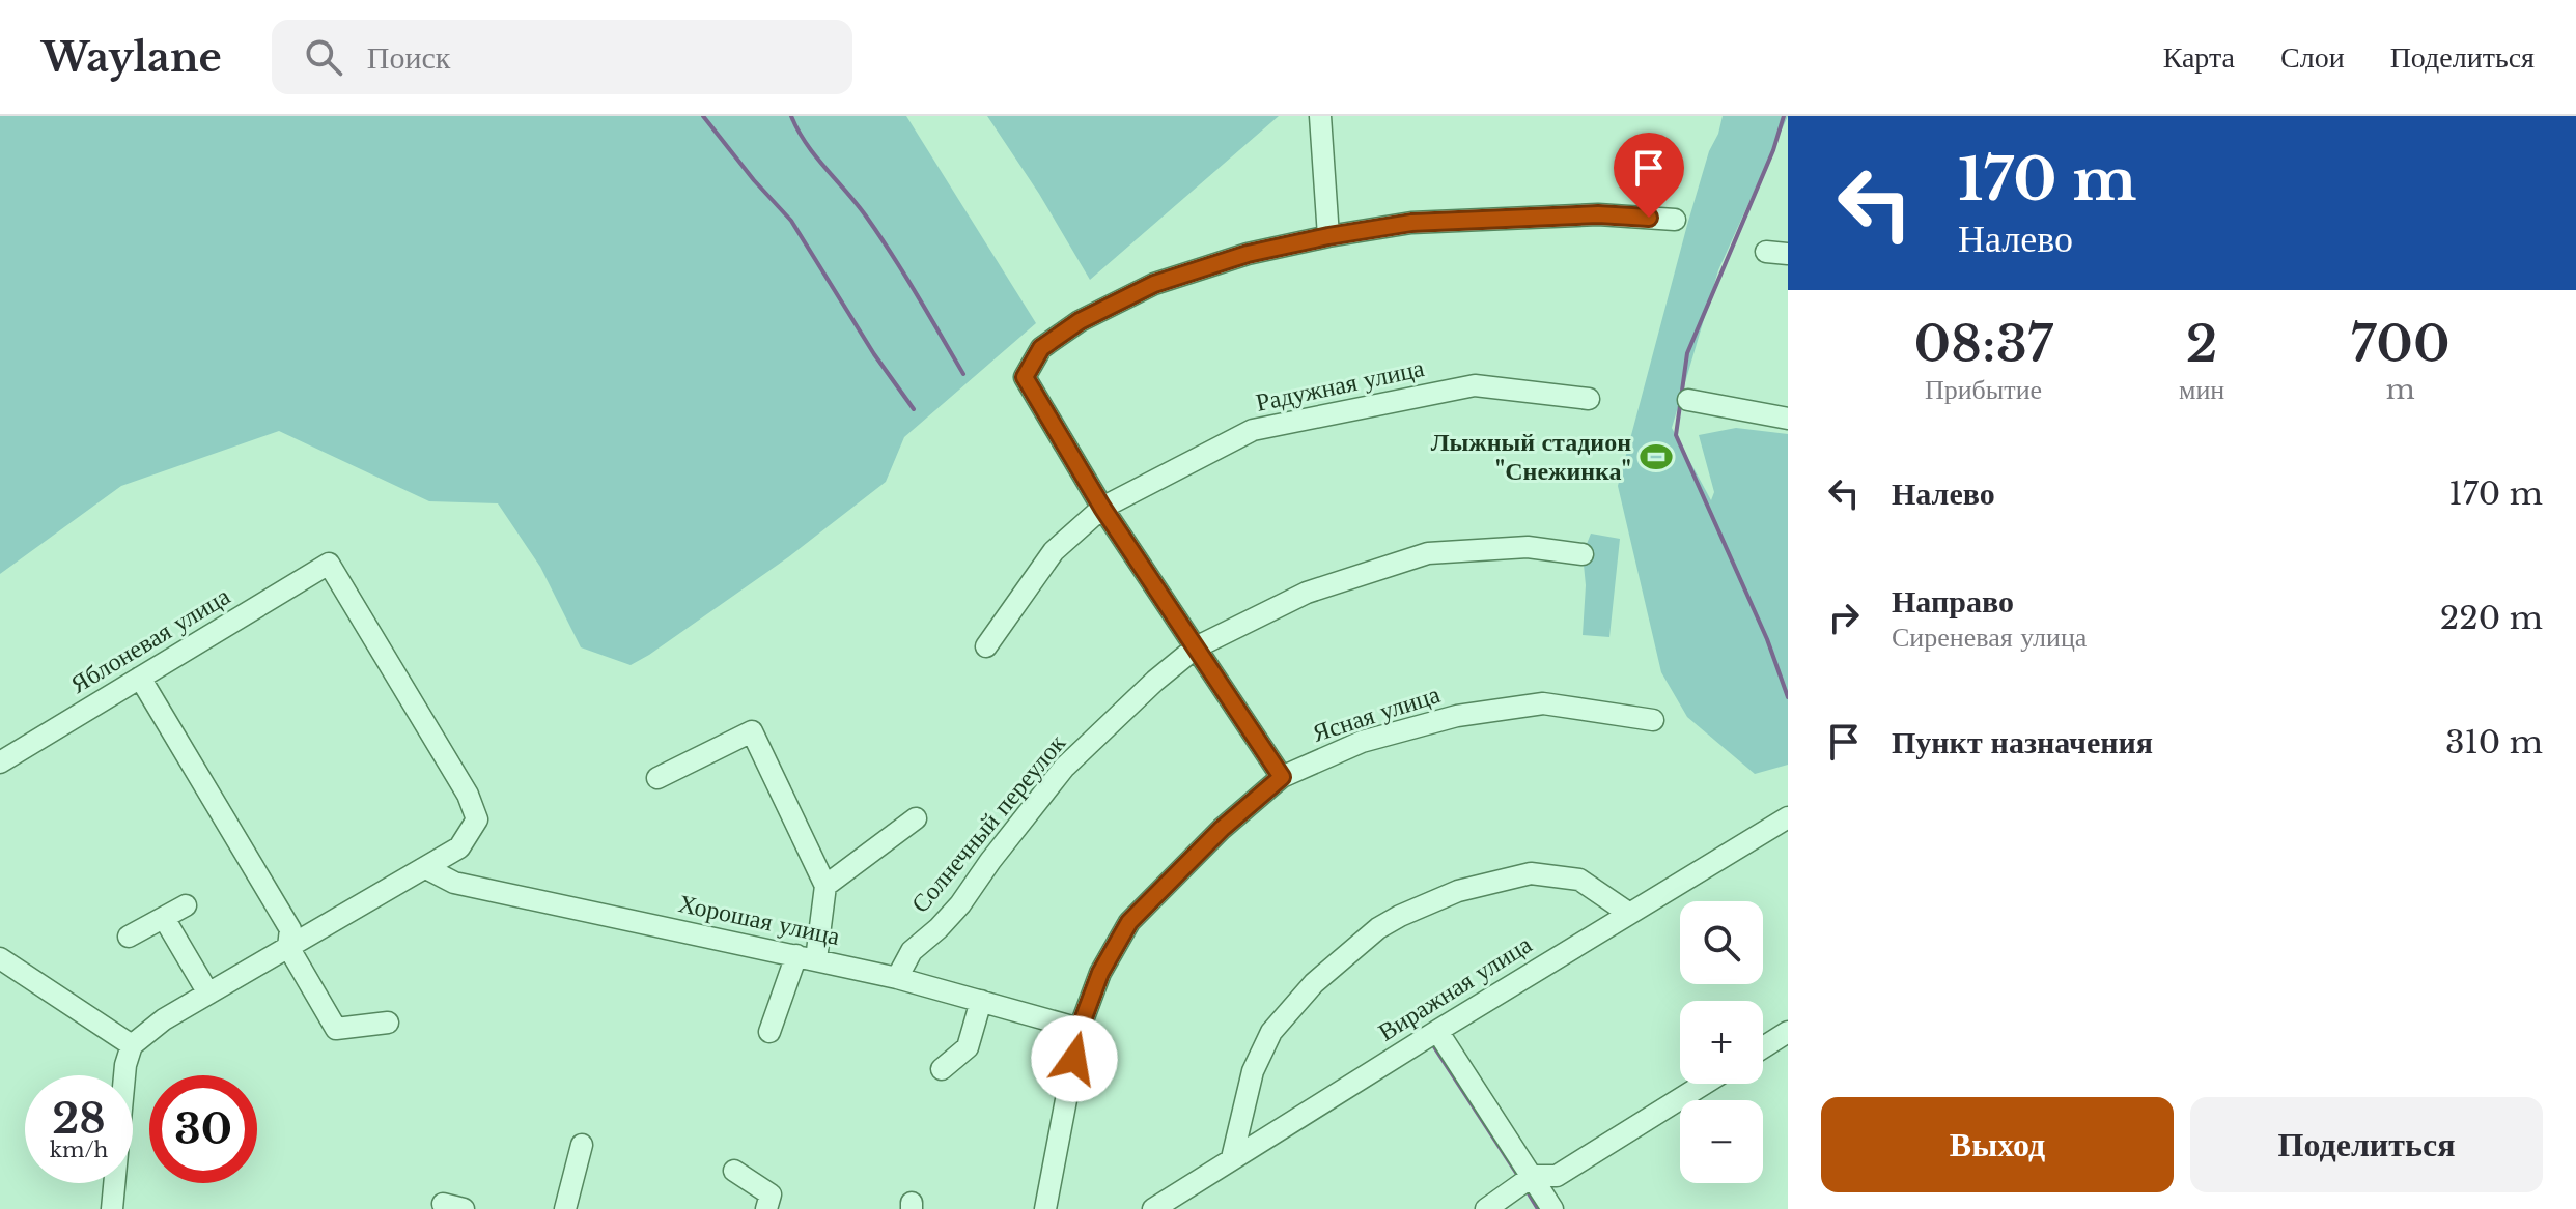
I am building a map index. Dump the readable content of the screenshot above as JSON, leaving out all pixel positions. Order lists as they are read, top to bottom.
{
  "streets": {
    "street": [
      "Радужная улица",
      "Яблоневая улица",
      "Ясная улица",
      "Солнечный переулок",
      "Хорошая улица",
      "Виражная улица"
    ]
  },
  "crossings": [
    ["Яблоневая улица", "Хорошая улица"],
    ["Ясная улица", "Хорошая улица"],
    ["Солнечный переулок", "Хорошая улица"]
  ],
  "places": {
    "sports": ["Лыжный стадион \"Снежинка\""]
  },
  "page": {
    "header": "Waylane",
    "search": "Поиск",
    "nav": ["Карта", "Слои", "Поделиться"],
    "turn": ["170 m", "Налево"],
    "eta": [
      "08:37",
      "Прибытие",
      "2",
      "мин",
      "700",
      "m"
    ],
    "list": [
      {
        "name": "Налево",
        "value": "170 m"
      },
      {
        "name": "Направо",
        "note": "Сиреневая улица",
        "value": "220 m"
      },
      {
        "name": "Пункт назначения",
        "value": "310 m"
      }
    ],
    "map_buttons": ["+", "−"],
    "speed": "28 km/h",
    "limit": "30",
    "buttons": ["Выход", "Поделиться"]
  }
}
